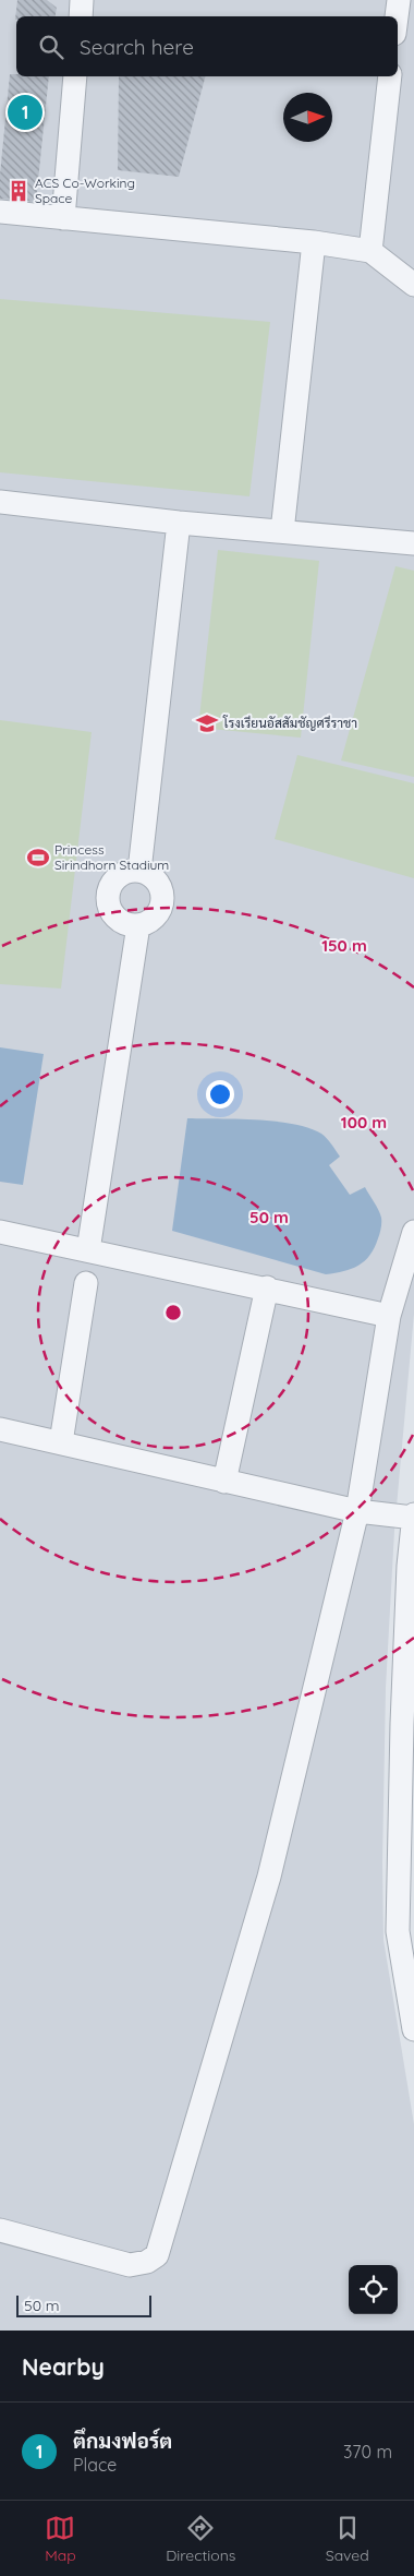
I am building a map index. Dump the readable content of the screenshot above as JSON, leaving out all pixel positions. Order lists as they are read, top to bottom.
{
  "places": {
    "building": ["ACS Co-Working Space"],
    "school or university": ["โรงเรียนอัสสัมชัญศรีราชา"],
    "sports": ["Princess Sirindhorn Stadium"]
  },
  "scale_bar": "50 m",
  "north": "right",
  "page": {
    "search": "Search here",
    "pins": "1",
    "scale": "50 m",
    "heading": "Nearby",
    "list": [
      {
        "mark": "1",
        "name": "ตึกมงฟอร์ต",
        "note": "Place",
        "value": "370 m"
      }
    ],
    "nav": ["Map", "Directions", "Saved"]
  },
  "rings": ["150 m", "100 m", "50 m"]
}
